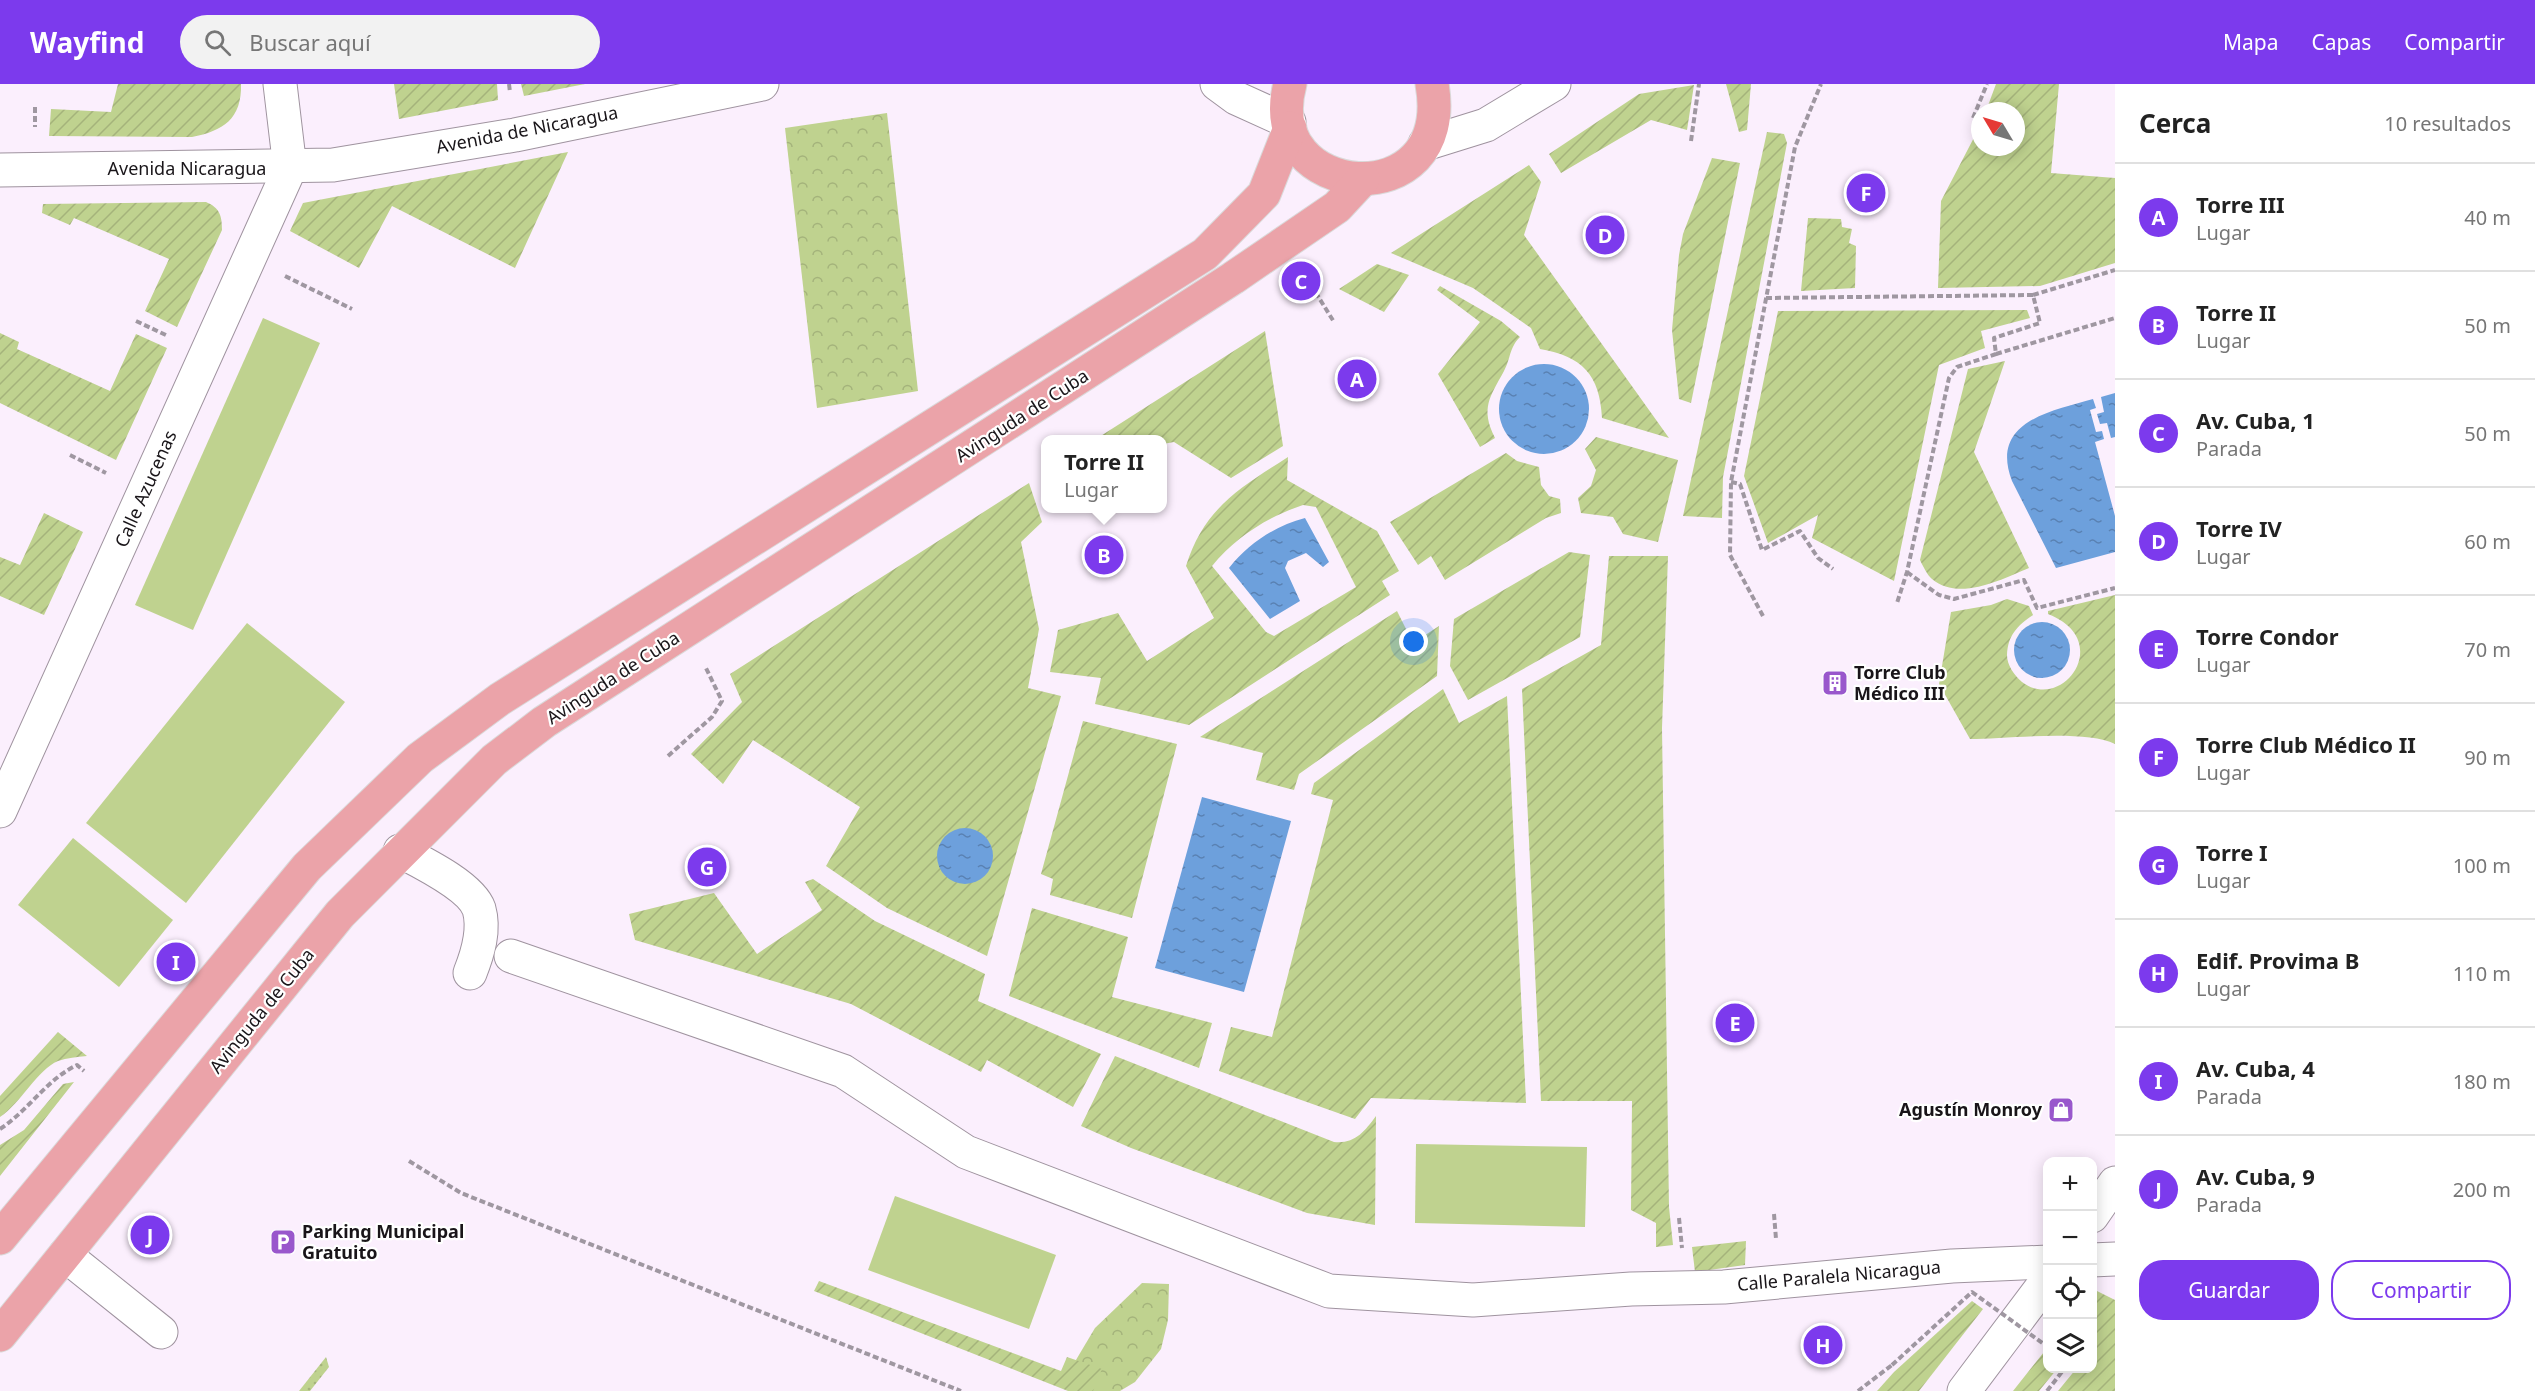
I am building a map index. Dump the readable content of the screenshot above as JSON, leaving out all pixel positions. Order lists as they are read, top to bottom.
{
  "streets": {
    "main road": ["Avinguda de Cuba"],
    "street": [
      "Avenida de Nicaragua",
      "Avenida Nicaragua",
      "Calle Azucenas",
      "Calle Paralela Nicaragua"
    ]
  },
  "crossings": [
    ["Avenida de Nicaragua", "Avenida Nicaragua"],
    ["Avenida de Nicaragua", "Calle Azucenas"],
    ["Avenida Nicaragua", "Calle Azucenas"]
  ],
  "places": {
    "building": ["Torre Club Médico III"],
    "shop": ["Agustín Monroy"],
    "parking": ["Parking Municipal Gratuito"]
  },
  "north": "top left",
  "page": {
    "header": "Wayfind",
    "search": "Buscar aquí",
    "nav": ["Mapa", "Capas", "Compartir"],
    "heading": ["Cerca", "10 resultados"],
    "list": [
      {
        "mark": "A",
        "name": "Torre III",
        "note": "Lugar",
        "value": "40 m"
      },
      {
        "mark": "B",
        "name": "Torre II",
        "note": "Lugar",
        "value": "50 m"
      },
      {
        "mark": "C",
        "name": "Av. Cuba, 1",
        "note": "Parada",
        "value": "50 m"
      },
      {
        "mark": "D",
        "name": "Torre IV",
        "note": "Lugar",
        "value": "60 m"
      },
      {
        "mark": "E",
        "name": "Torre Condor",
        "note": "Lugar",
        "value": "70 m"
      },
      {
        "mark": "F",
        "name": "Torre Club Médico II",
        "note": "Lugar",
        "value": "90 m"
      },
      {
        "mark": "G",
        "name": "Torre I",
        "note": "Lugar",
        "value": "100 m"
      },
      {
        "mark": "H",
        "name": "Edif. Provima B",
        "note": "Lugar",
        "value": "110 m"
      },
      {
        "mark": "I",
        "name": "Av. Cuba, 4",
        "note": "Parada",
        "value": "180 m"
      },
      {
        "mark": "J",
        "name": "Av. Cuba, 9",
        "note": "Parada",
        "value": "200 m"
      }
    ],
    "pins": [
      "F",
      "D",
      "C",
      "A",
      "B",
      "G",
      "I",
      "E",
      "J",
      "H"
    ],
    "popup": ["Torre II", "Lugar"],
    "map_buttons": ["+", "−"],
    "buttons": ["Guardar", "Compartir"]
  }
}
